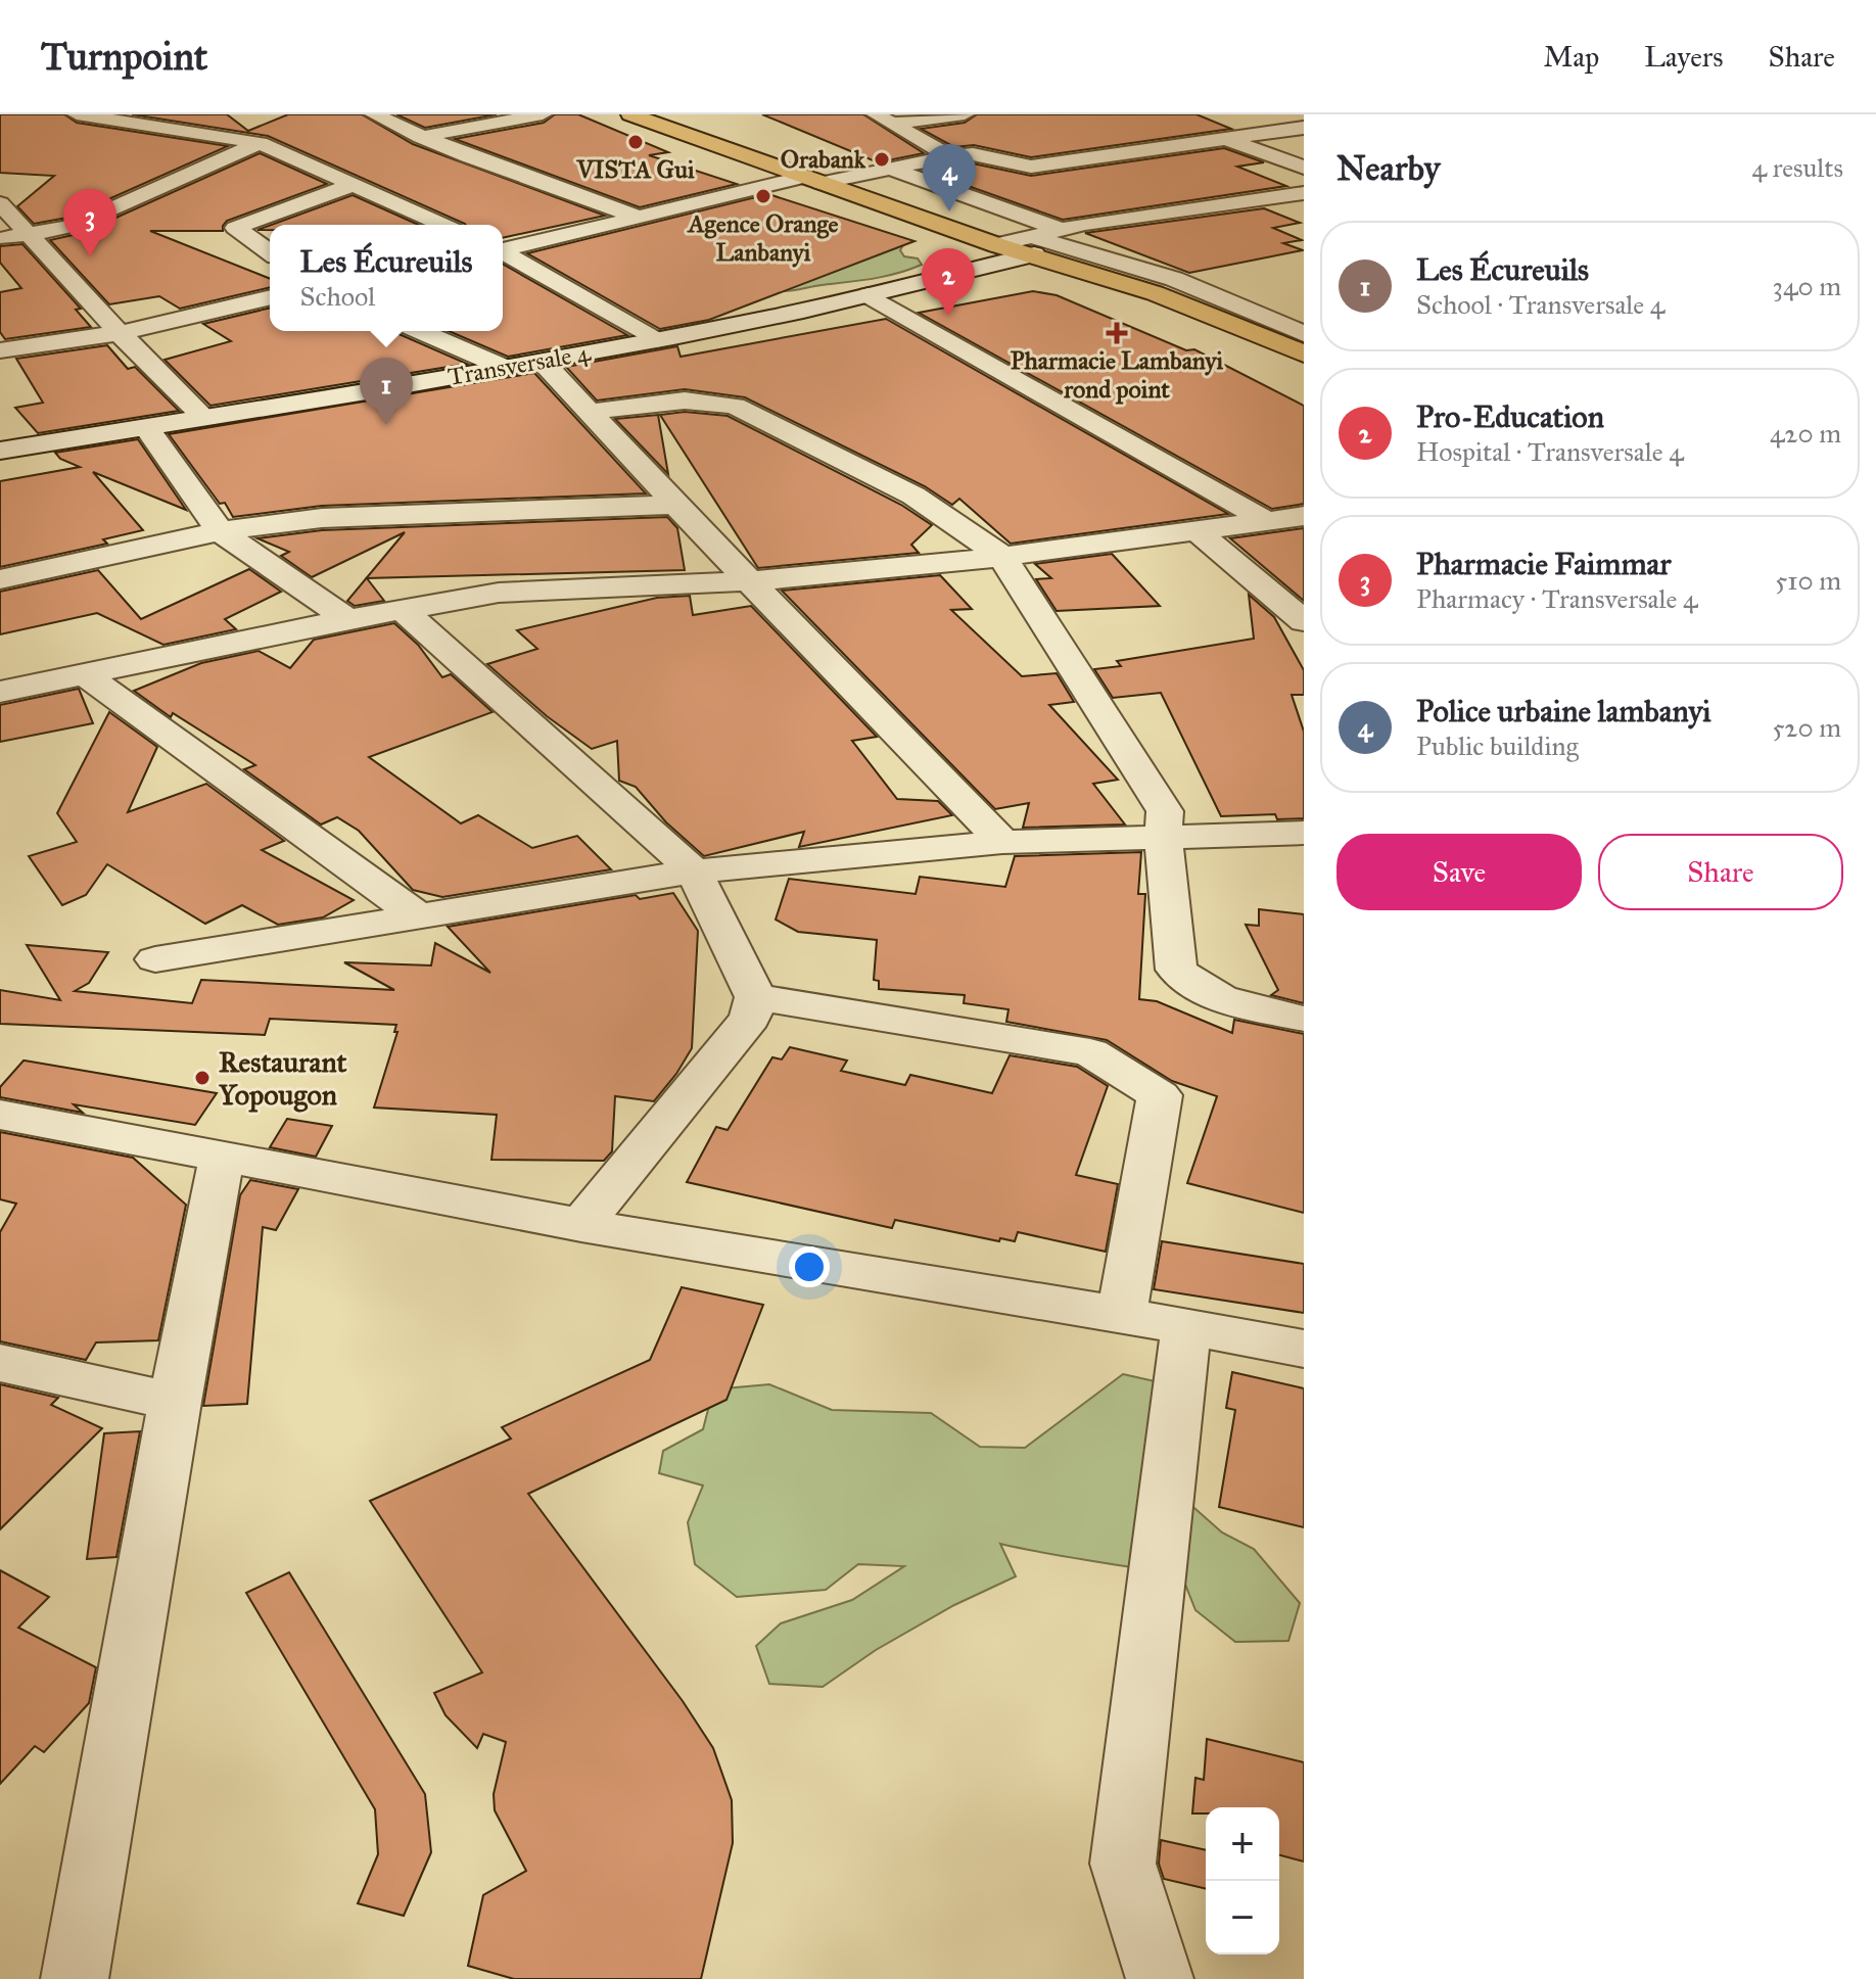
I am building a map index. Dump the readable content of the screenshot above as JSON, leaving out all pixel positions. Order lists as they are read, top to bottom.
{
  "streets": {
    "main road": ["Transversale 4"]
  },
  "places": {
    "other": [
      "VISTA Gui",
      "Orabank",
      "Agence Orange Lanbanyi",
      "Restaurant Yopougon"
    ],
    "health": ["Pharmacie Lambanyi rond point"]
  },
  "page": {
    "header": "Turnpoint",
    "nav": ["Map", "Layers", "Share"],
    "heading": ["Nearby", "4 results"],
    "pins": [
      "4",
      "3",
      "2",
      "1"
    ],
    "list": [
      {
        "mark": "1",
        "name": "Les Écureuils",
        "note": "School · Transversale 4",
        "value": "340 m"
      },
      {
        "mark": "2",
        "name": "Pro-Education",
        "note": "Hospital · Transversale 4",
        "value": "420 m"
      },
      {
        "mark": "3",
        "name": "Pharmacie Faimmar",
        "note": "Pharmacy · Transversale 4",
        "value": "510 m"
      },
      {
        "mark": "4",
        "name": "Police urbaine lambanyi",
        "note": "Public building",
        "value": "520 m"
      }
    ],
    "popup": ["Les Écureuils", "School"],
    "buttons": ["Save", "Share"],
    "map_buttons": ["+", "−"]
  }
}
